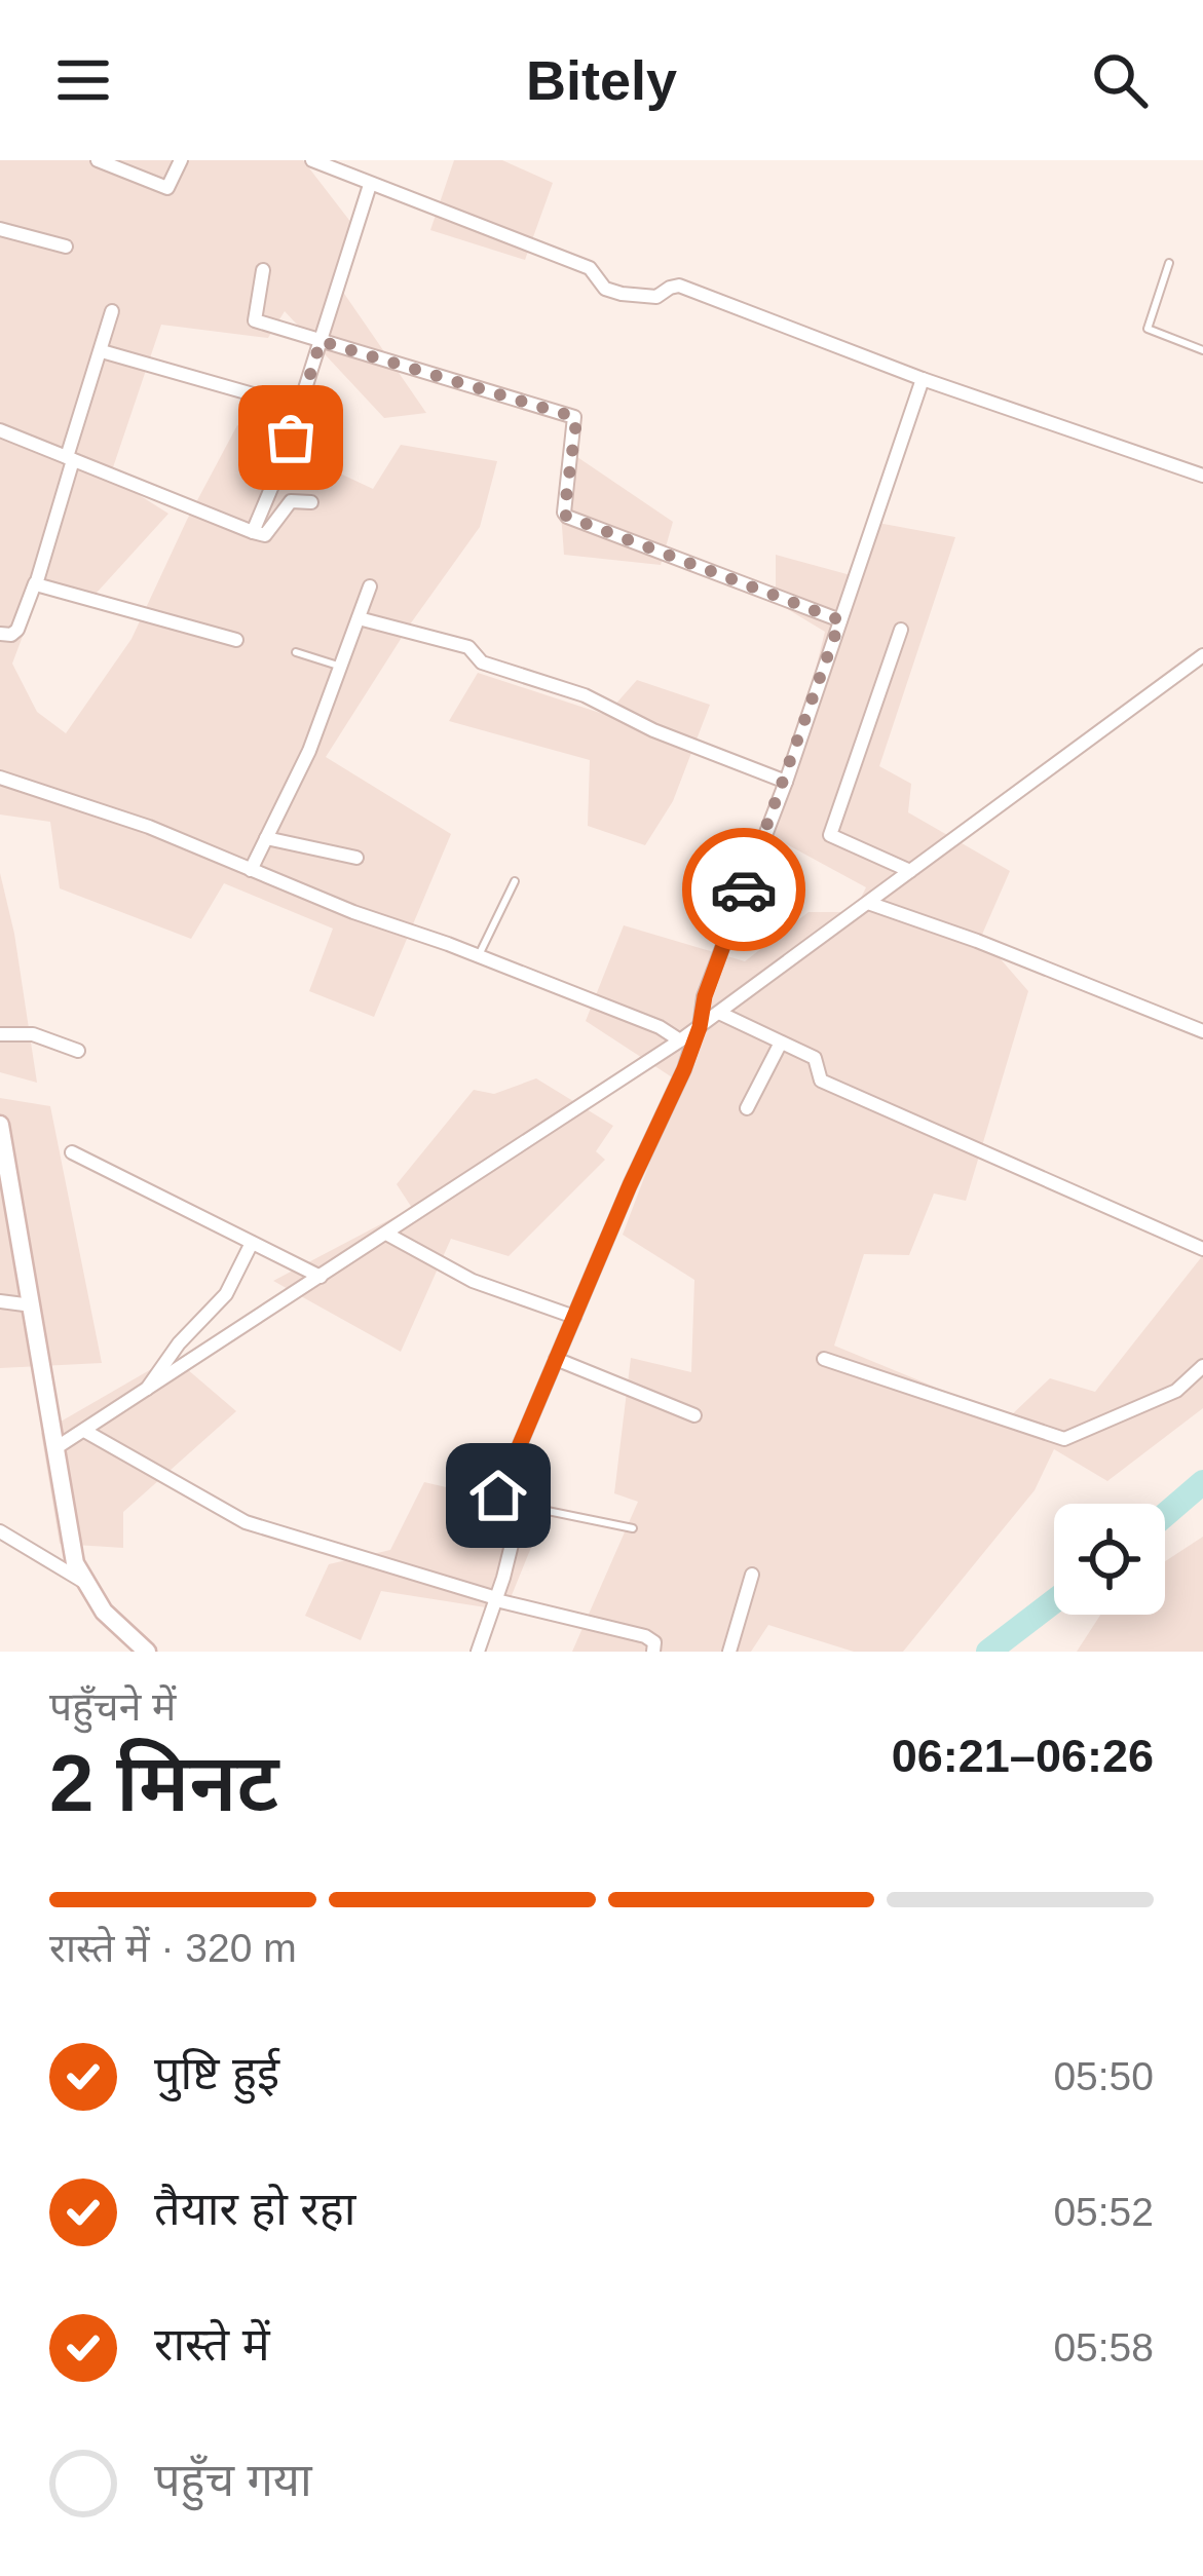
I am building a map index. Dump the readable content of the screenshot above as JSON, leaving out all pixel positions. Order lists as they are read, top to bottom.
{
  "page": {
    "header": "Bitely",
    "heading": ["2 मिनट", "पहुँचने में", "06:21–06:26"],
    "bar": "रास्ते में · 320 m",
    "list": [
      ["पुष्टि हुई", "05:50"],
      ["तैयार हो रहा", "05:52"],
      ["रास्ते में", "05:58"],
      "पहुँच गया"
    ]
  }
}
